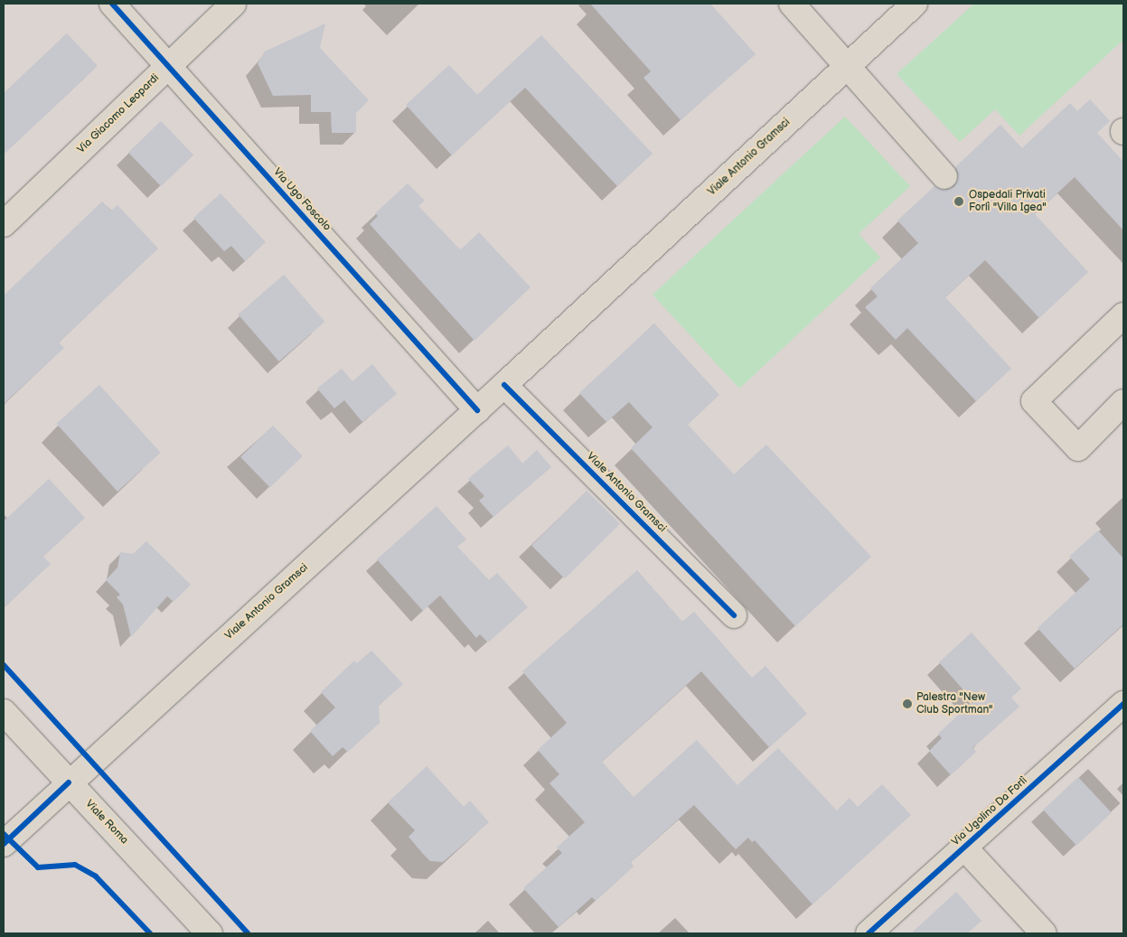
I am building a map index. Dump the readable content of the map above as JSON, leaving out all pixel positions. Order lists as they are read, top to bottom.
{
  "streets": {
    "street": [
      "Via Giacomo Leopardi",
      "Viale Antonio Gramsci",
      "Via Ugo Foscolo",
      "Via Ugolino Da Forlì",
      "Viale Roma"
    ]
  },
  "crossings": [
    ["Via Giacomo Leopardi", "Via Ugo Foscolo"],
    ["Viale Antonio Gramsci", "Via Ugo Foscolo"],
    ["Viale Antonio Gramsci", "Viale Roma"]
  ],
  "places": ["Ospedali Privati Forlì \"Villa Igea\"", "Palestra \"New Club Sportman\""]
}
